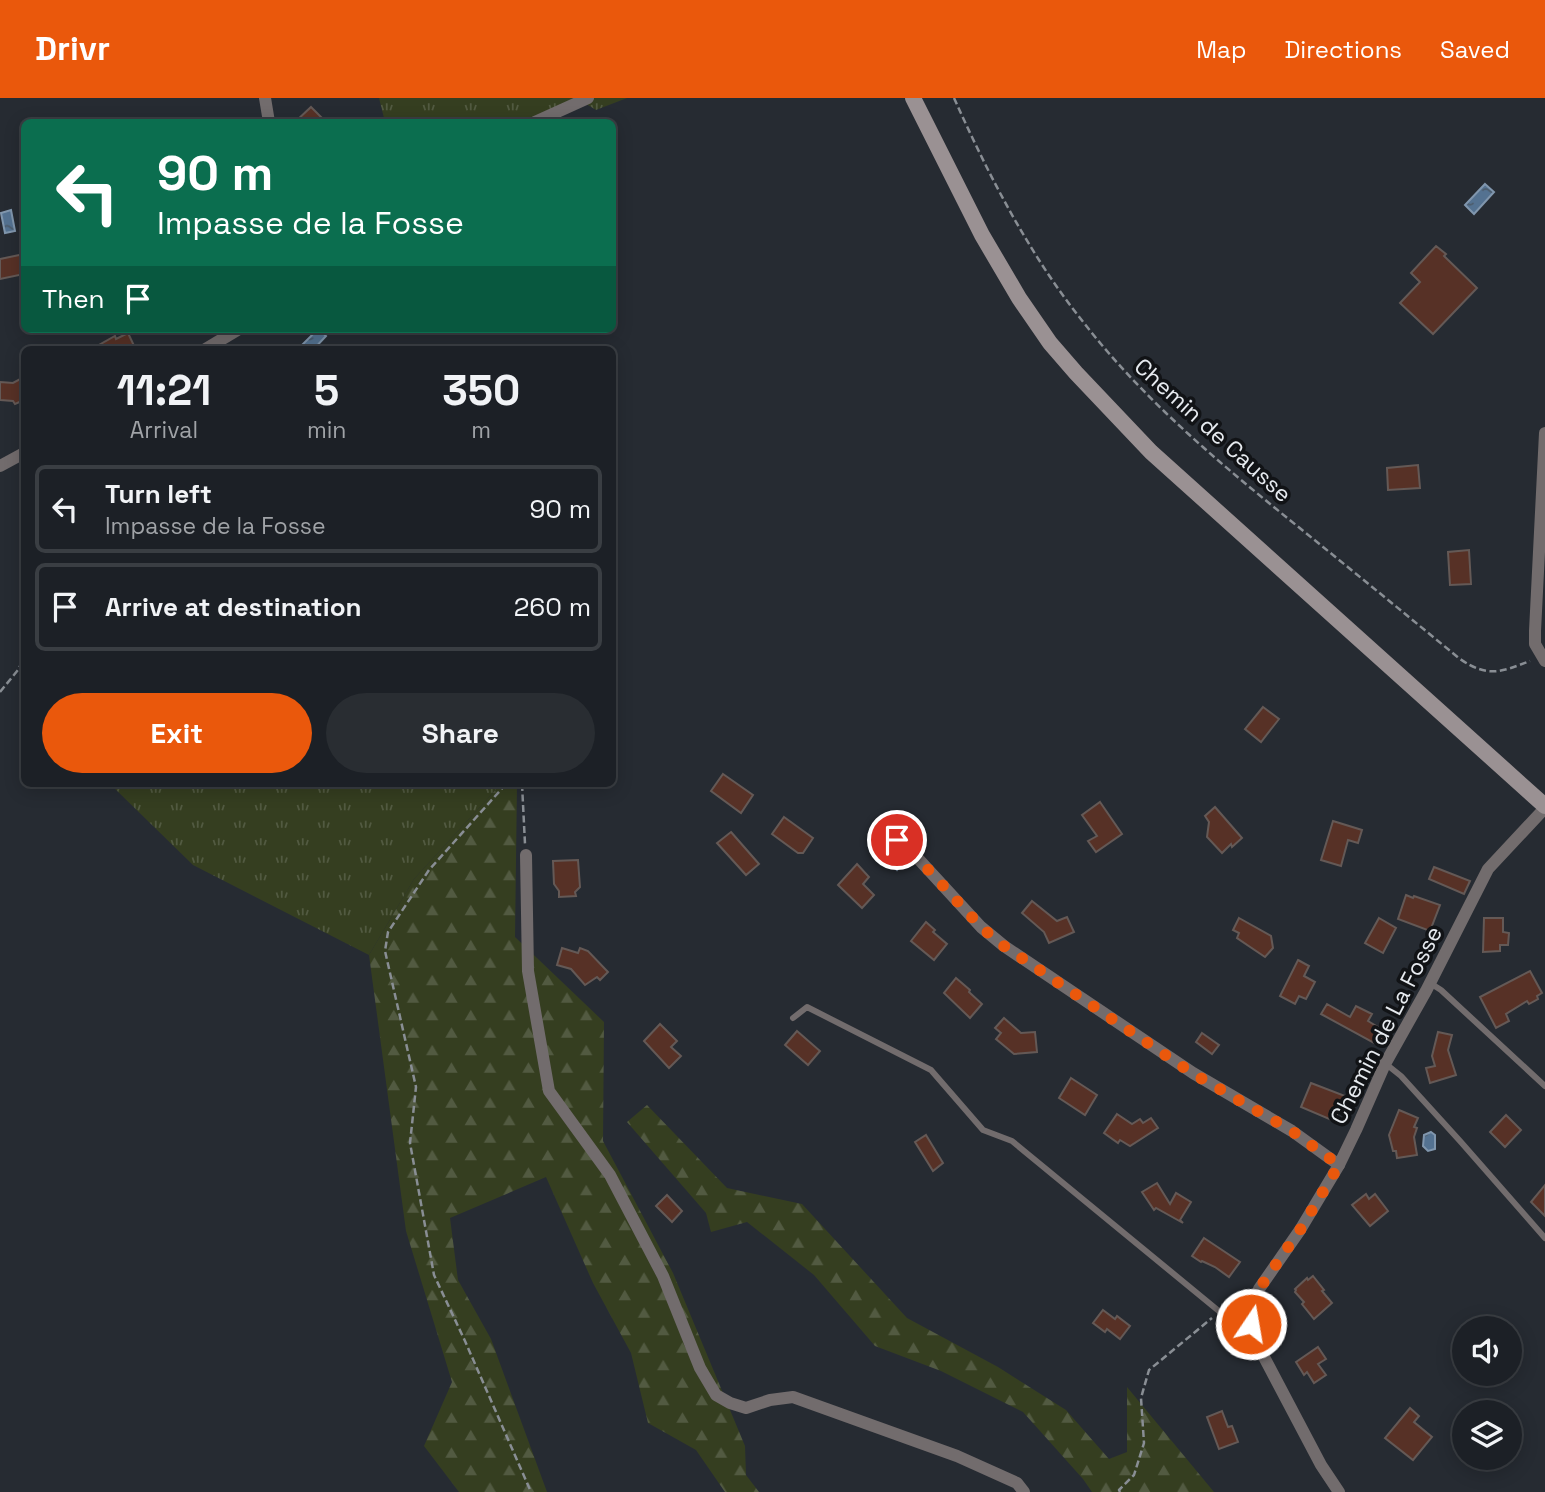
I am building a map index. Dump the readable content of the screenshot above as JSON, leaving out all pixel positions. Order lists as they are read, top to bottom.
{
  "streets": {
    "street": ["Chemin de La Fosse"],
    "path": ["Chemin de Causse"]
  },
  "page": {
    "header": "Drivr",
    "nav": ["Map", "Directions", "Saved"],
    "turn": ["90 m", "Impasse de la Fosse"],
    "then": "Then",
    "eta": [
      "11:21",
      "Arrival",
      "5",
      "min",
      "350",
      "m"
    ],
    "list": [
      {
        "name": "Turn left",
        "note": "Impasse de la Fosse",
        "value": "90 m"
      },
      {
        "name": "Arrive at destination",
        "value": "260 m"
      }
    ],
    "buttons": ["Exit", "Share"]
  }
}
